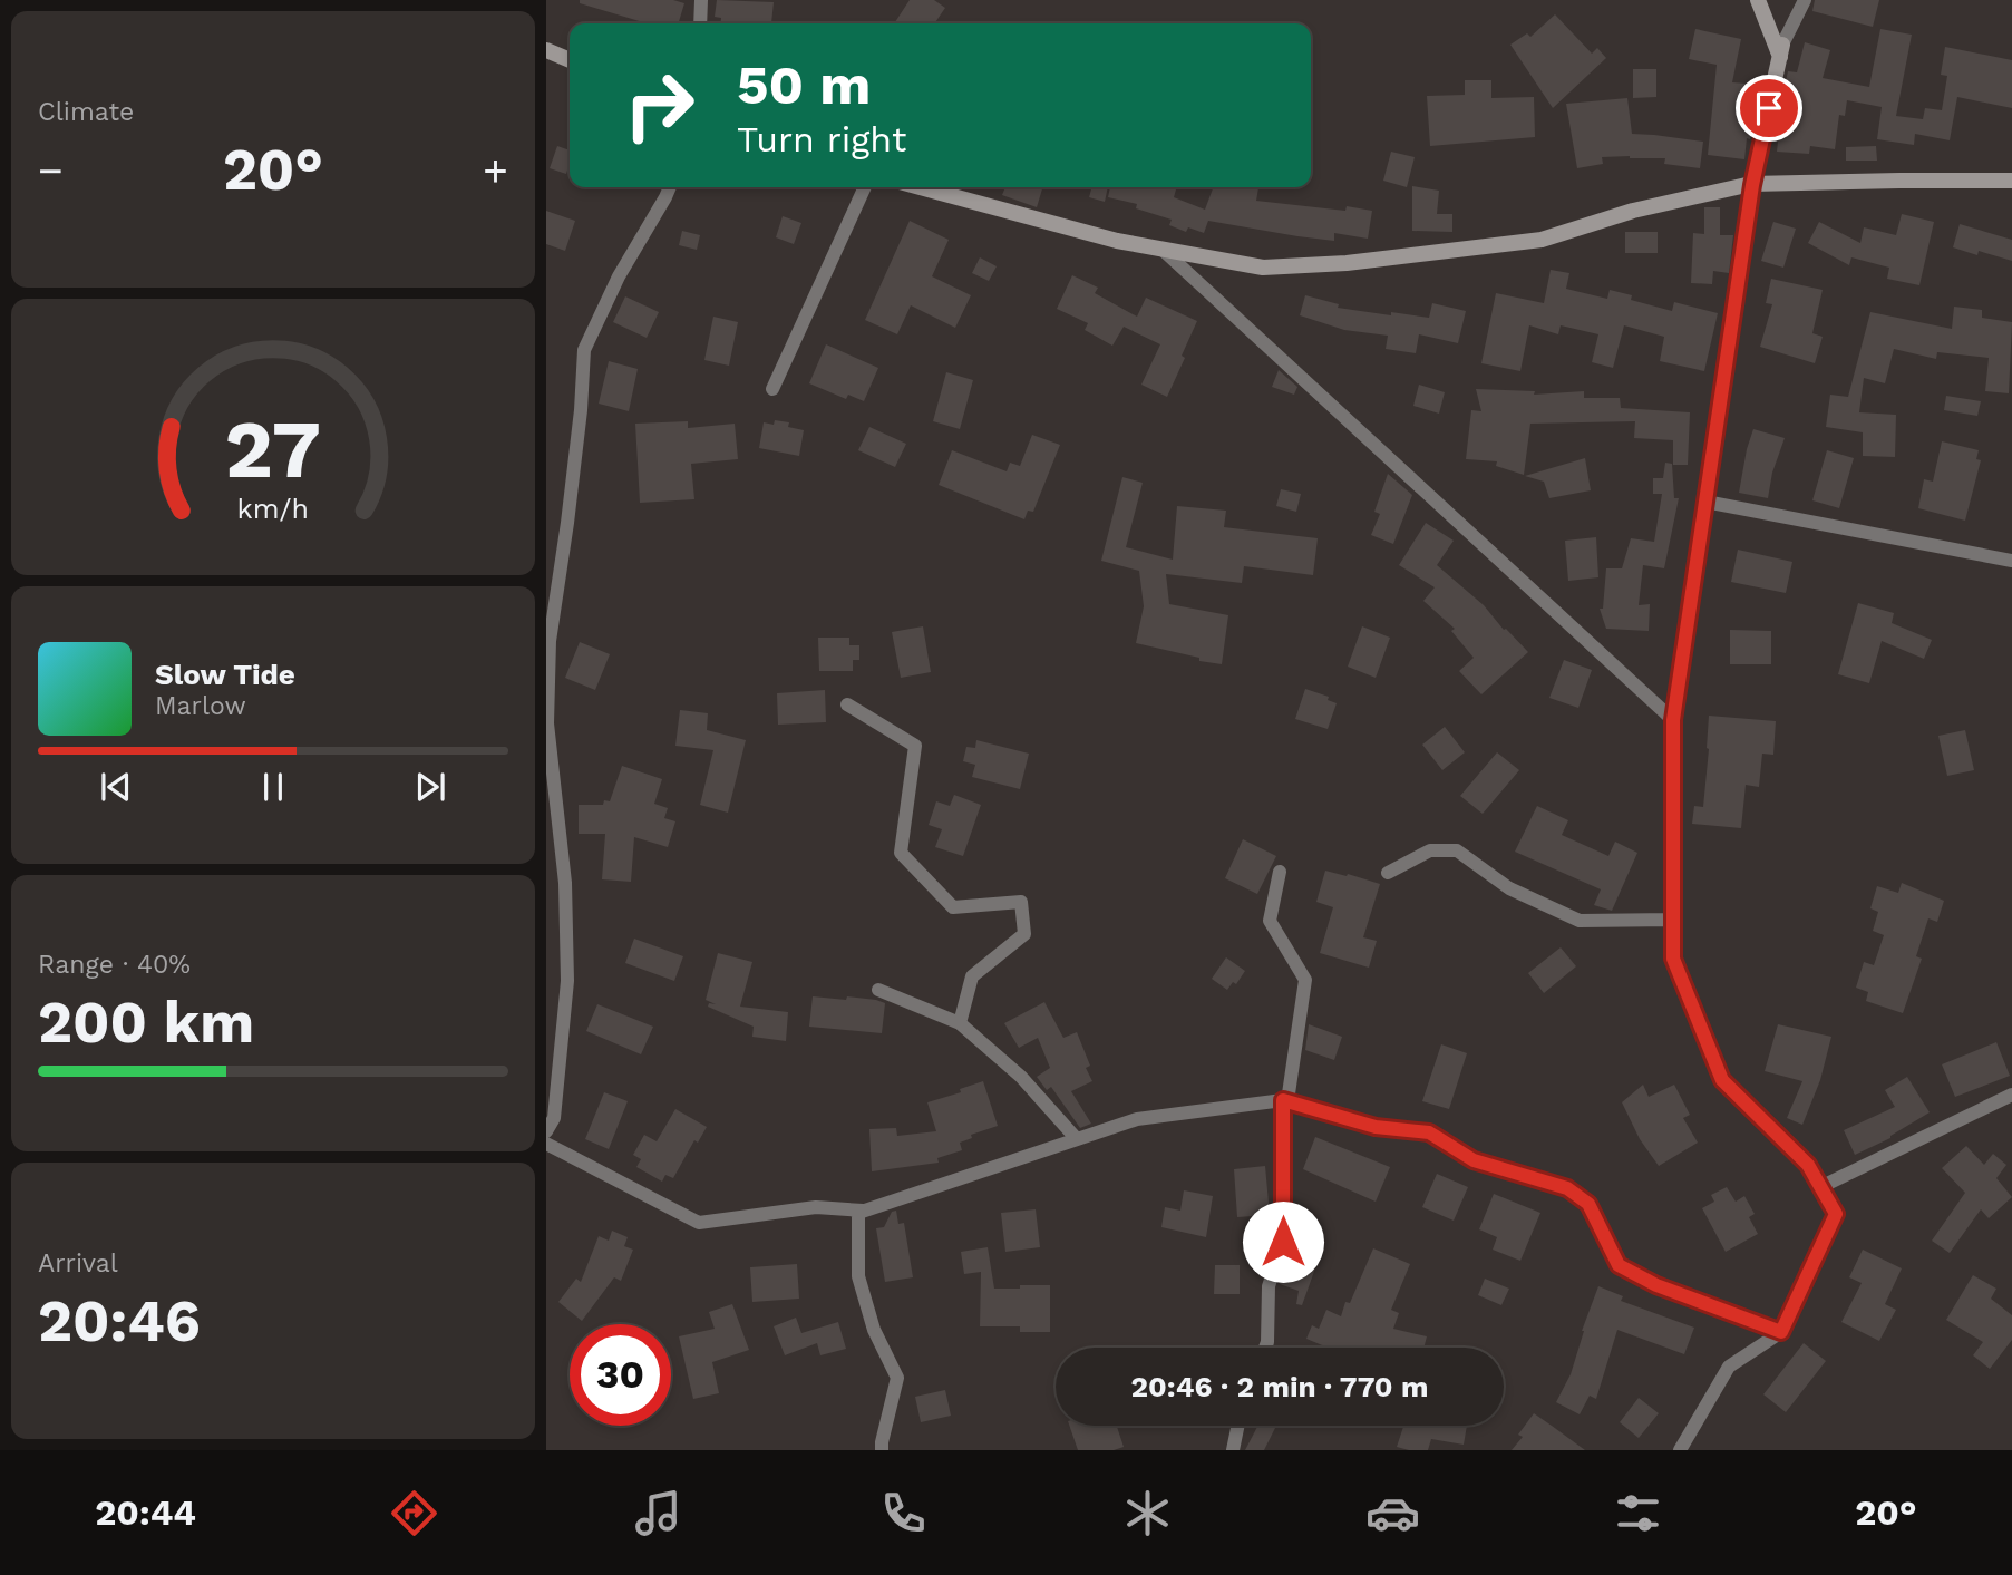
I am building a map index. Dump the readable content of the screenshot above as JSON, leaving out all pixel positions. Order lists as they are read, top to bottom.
{
  "page": {
    "tile": [
      "Climate",
      ["Range · 40%", "200 km"],
      ["Arrival", "20:46"]
    ],
    "turn": ["50 m", "Turn right"],
    "heat": ["−", "20°", "+"],
    "song": ["Slow Tide", "Marlow"],
    "limit": "30",
    "trip": "20:46 · 2 min · 770 m",
    "tabs": ["20:44", "20°"],
    "gauge": ["27", "km/h"]
  }
}
